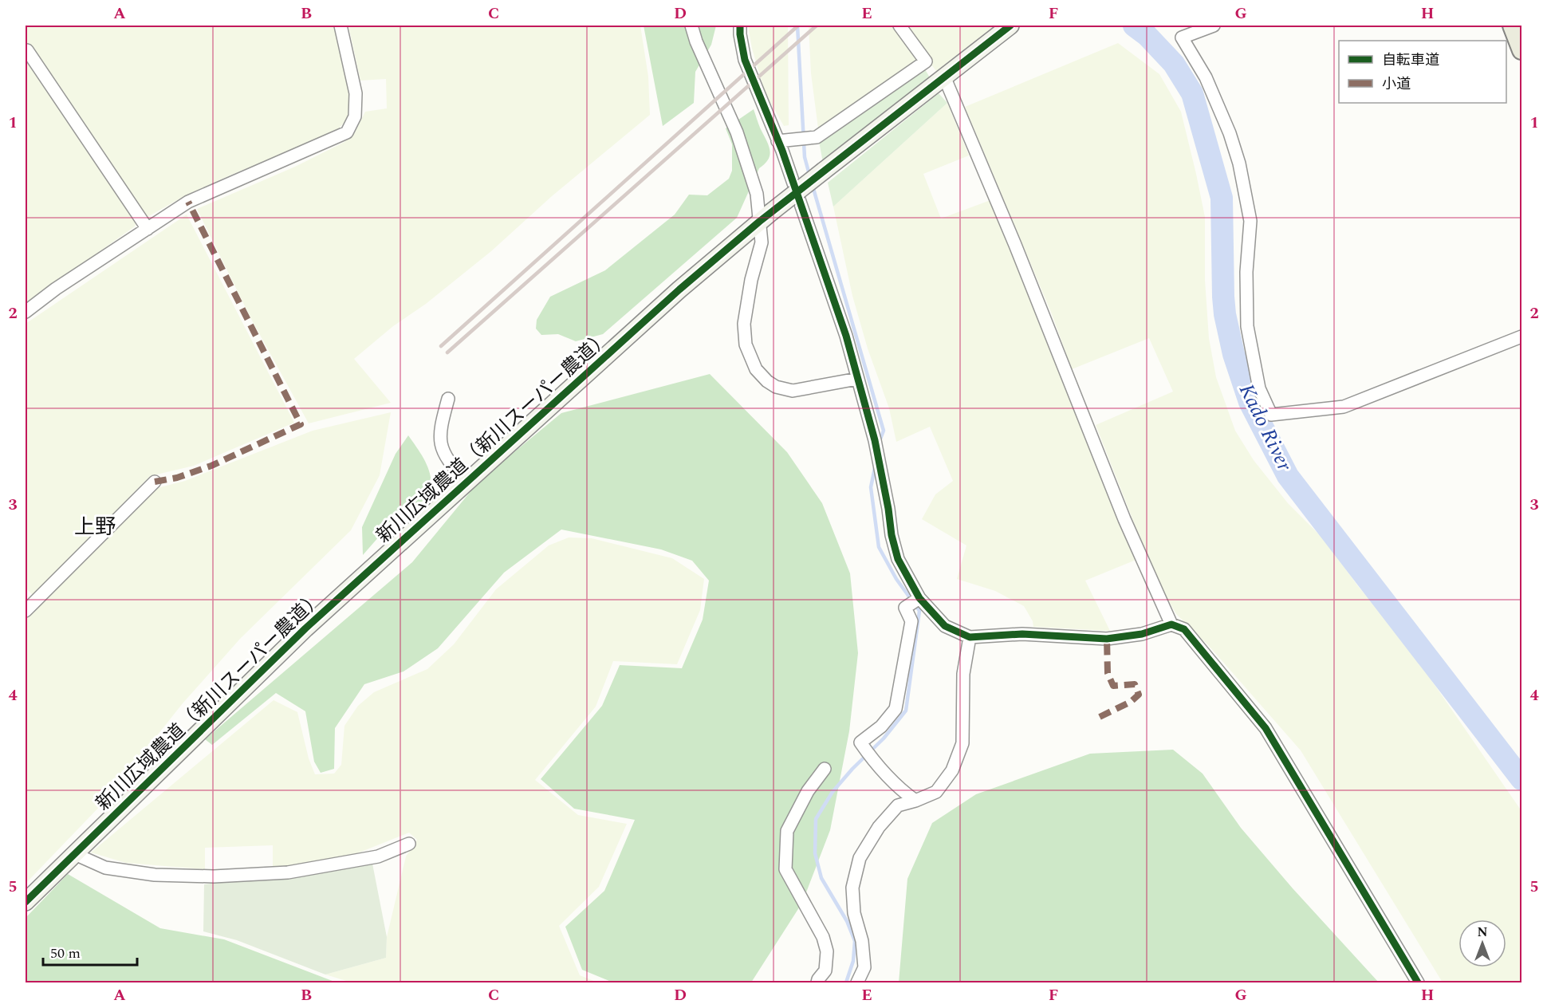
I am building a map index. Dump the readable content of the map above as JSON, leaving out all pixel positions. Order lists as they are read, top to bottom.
{
  "streets": {
    "street": ["新川広域農道（新川スーパー農道）"]
  },
  "districts": ["上野"],
  "water": ["Kado River"],
  "legend": ["自転車道", "小道"],
  "scale_bar": "50 m",
  "north": "top",
  "grid": {
    "columns": [
      "A",
      "B",
      "C",
      "D",
      "E",
      "F",
      "G",
      "H"
    ],
    "rows": [
      "1",
      "2",
      "3",
      "4",
      "5"
    ]
  }
}
